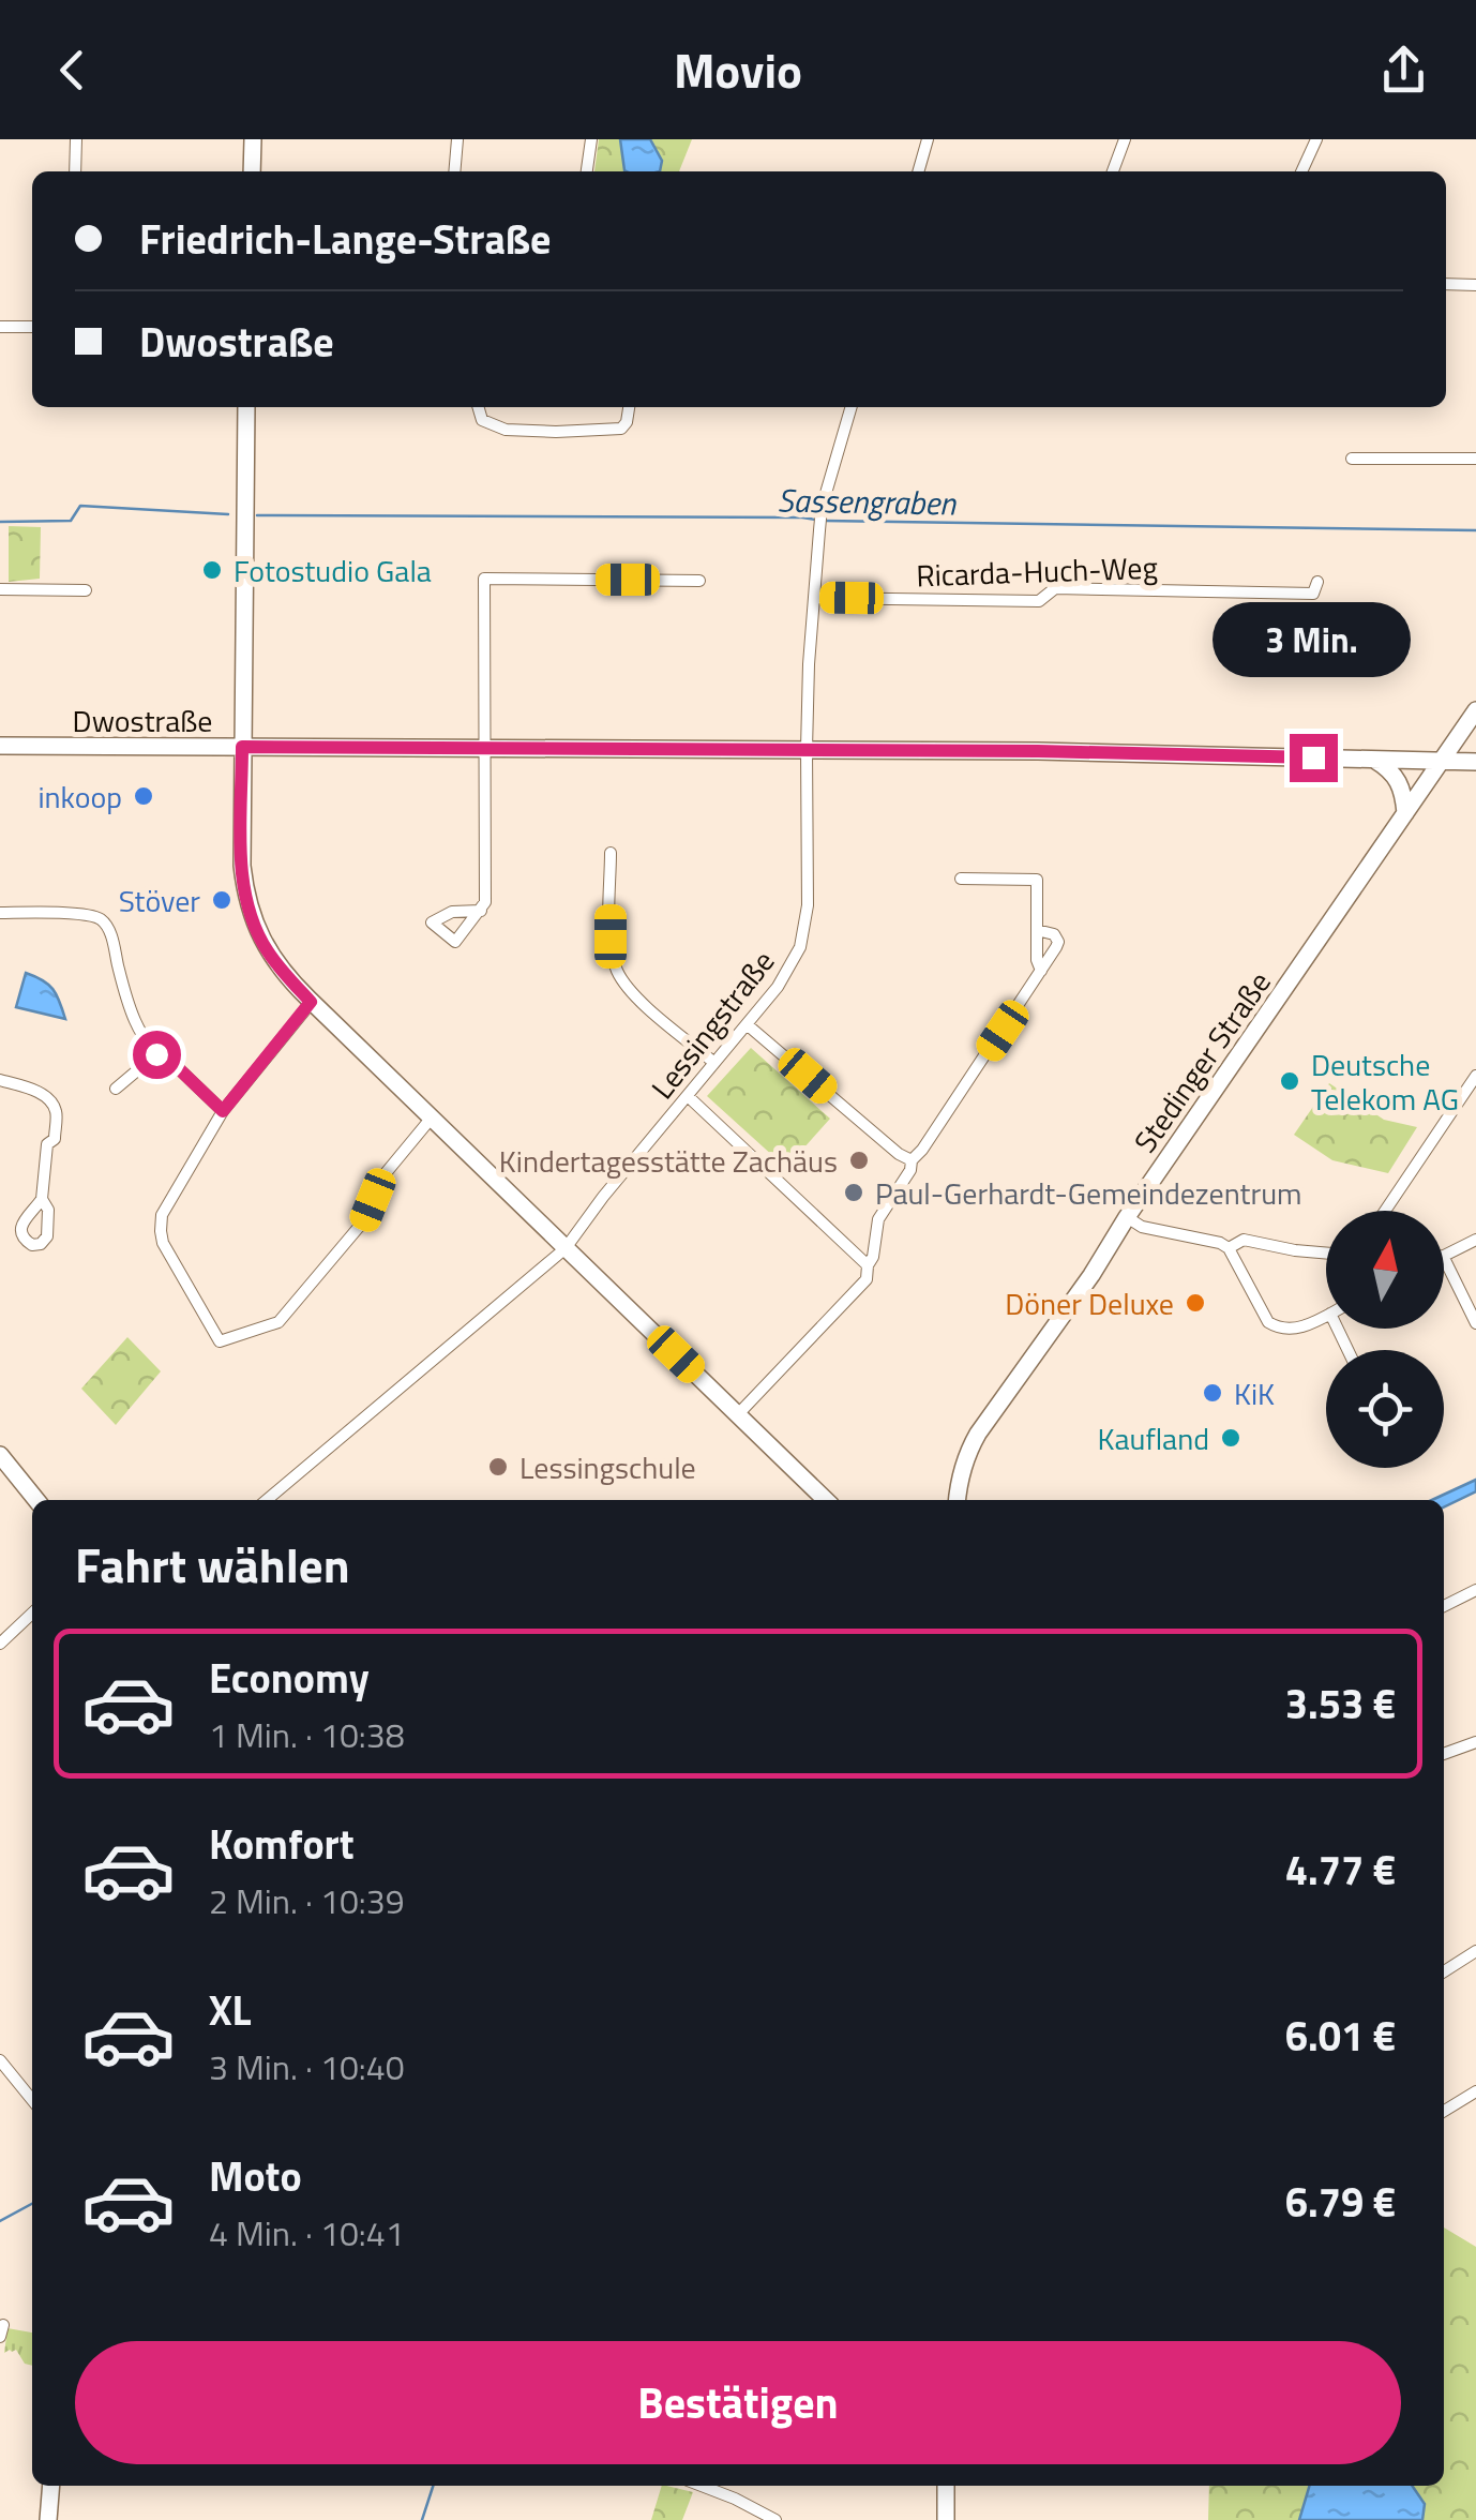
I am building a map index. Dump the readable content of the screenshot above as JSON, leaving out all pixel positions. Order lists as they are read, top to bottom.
{
  "streets": {
    "street": [
      "Ricarda-Huch-Weg",
      "Dwostraße",
      "Lessingstraße",
      "Stedinger Straße"
    ]
  },
  "crossings": [
    ["Ricarda-Huch-Weg", "Lessingstraße"],
    ["Dwostraße", "Lessingstraße"],
    ["Dwostraße", "Stedinger Straße"]
  ],
  "water": ["Sassengraben"],
  "places": [
    "Fotostudio Gala",
    "inkoop",
    "Stöver",
    "Deutsche Telekom AG",
    "Kindertagesstätte Zachäus",
    "Paul-Gerhardt-Gemeindezentrum",
    "Döner Deluxe",
    "KiK",
    "Kaufland",
    "Lessingschule"
  ],
  "north": "top",
  "page": {
    "header": "Movio",
    "banner": ["Friedrich-Lange-Straße", "Dwostraße"],
    "bubble": "3 Min.",
    "heading": "Fahrt wählen",
    "list": [
      {
        "name": "Economy",
        "note": "1 Min. · 10:38",
        "value": "3.53 €"
      },
      {
        "name": "Komfort",
        "note": "2 Min. · 10:39",
        "value": "4.77 €"
      },
      {
        "name": "XL",
        "note": "3 Min. · 10:40",
        "value": "6.01 €"
      },
      {
        "name": "Moto",
        "note": "4 Min. · 10:41",
        "value": "6.79 €"
      }
    ],
    "buttons": "Bestätigen"
  }
}
